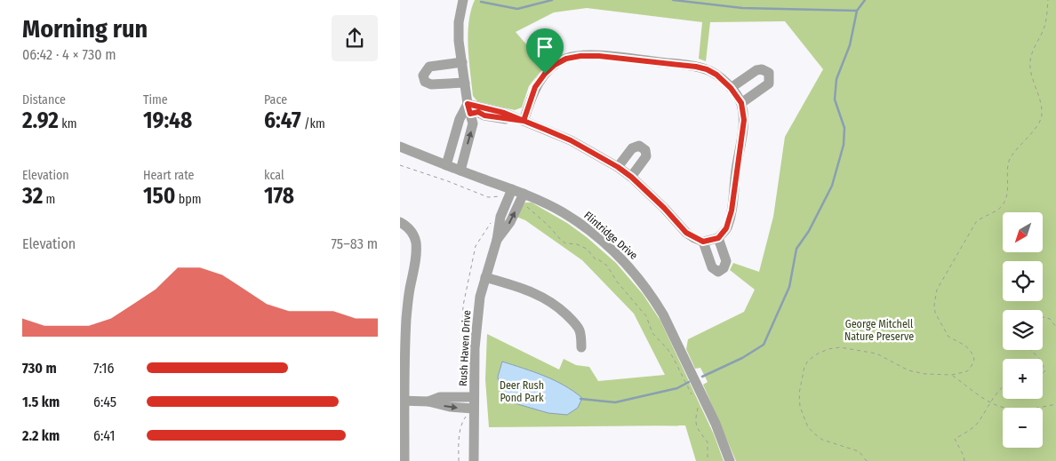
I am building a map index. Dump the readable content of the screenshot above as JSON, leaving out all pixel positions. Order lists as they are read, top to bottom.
{
  "streets": {
    "street": ["Flintridge Drive", "Rush Haven Drive"]
  },
  "crossings": [
    ["Flintridge Drive", "Rush Haven Drive"]
  ],
  "parks": ["George Mitchell Nature Preserve", "Deer Rush Pond Park"],
  "north": "bottom left",
  "page": {
    "heading": ["Morning run", "06:42 · 4 × 730 m"],
    "stats": [
      ["Distance", "2.92 km"],
      ["Time", "19:48"],
      ["Pace", "6:47 /km"],
      ["Elevation", "32 m"],
      ["Heart rate", "150 bpm"],
      ["kcal", "178"]
    ],
    "map_buttons": ["+", "−"],
    "chart": ["Elevation", "75–83 m"],
    "list": [
      {
        "name": "730 m",
        "note": "7:16"
      },
      {
        "name": "1.5 km",
        "note": "6:45"
      },
      {
        "name": "2.2 km",
        "note": "6:41"
      }
    ]
  }
}
